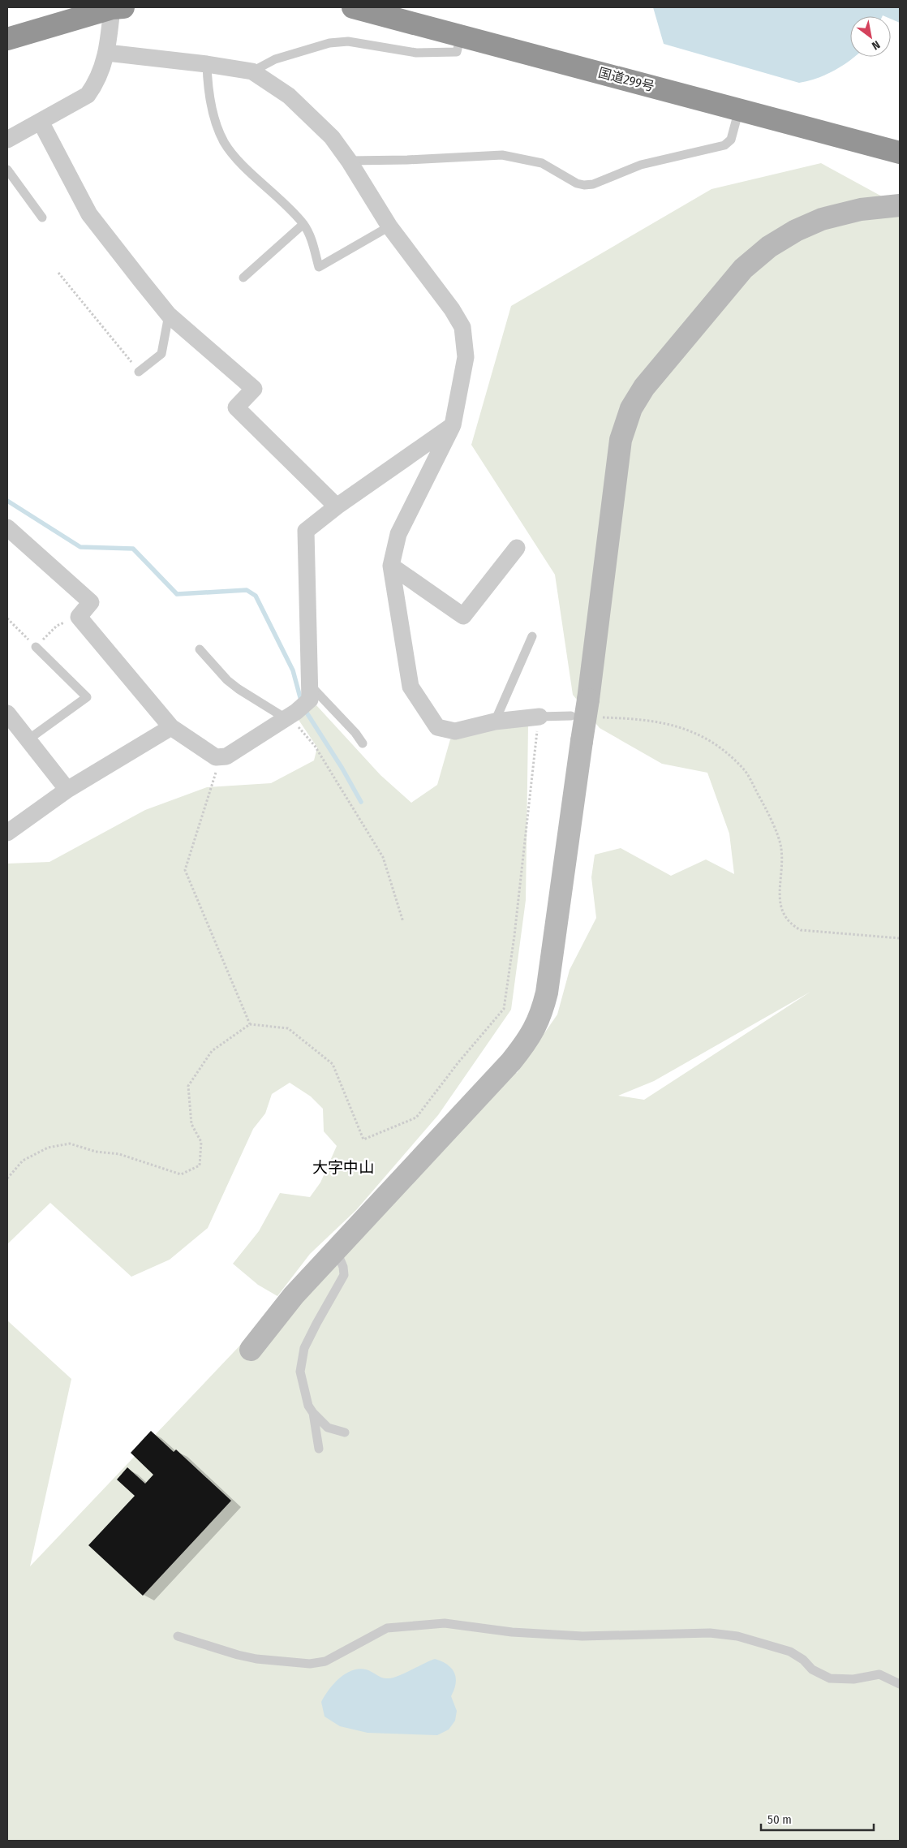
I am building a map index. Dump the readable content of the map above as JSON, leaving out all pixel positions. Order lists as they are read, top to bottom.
{
  "streets": {
    "highway": ["国道299号"]
  },
  "districts": ["大字中山"],
  "scale_bar": "50 m",
  "north": "bottom right"
}
